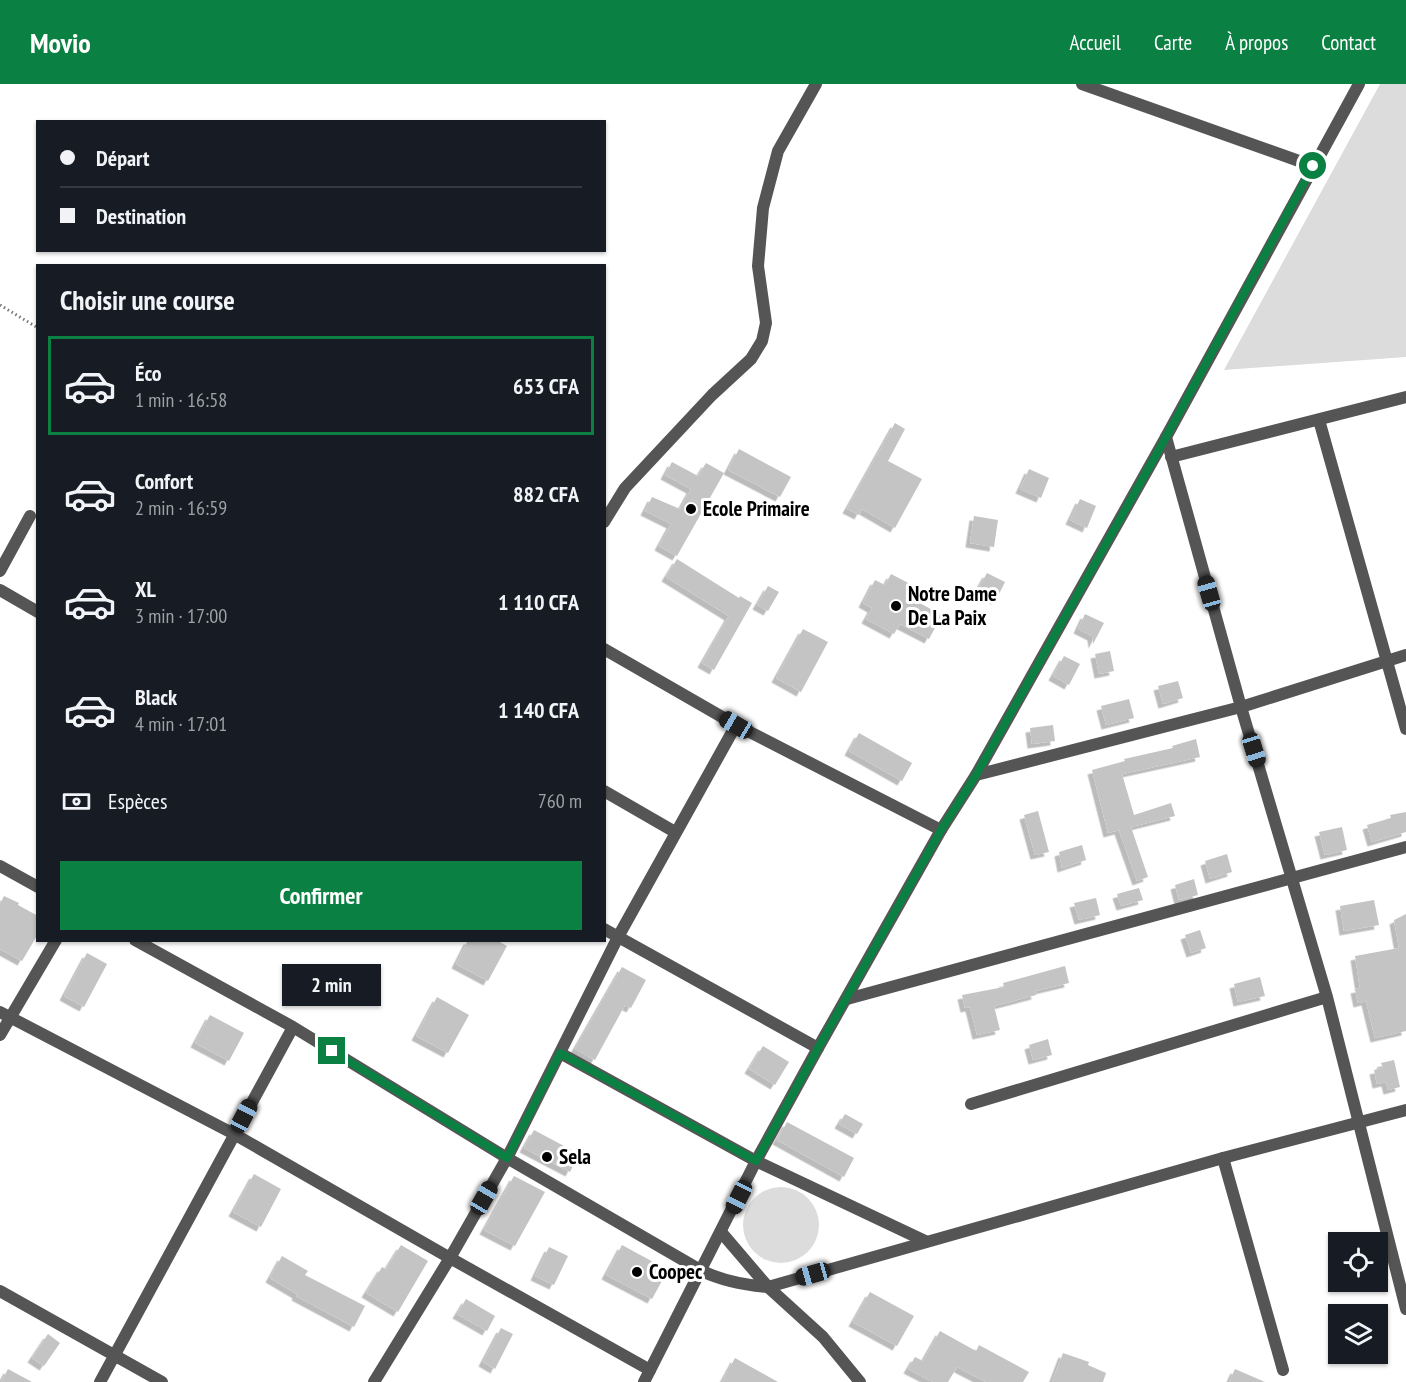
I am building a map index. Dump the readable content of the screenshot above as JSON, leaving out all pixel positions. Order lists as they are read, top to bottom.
{
  "places": [
    "Ecole Primaire",
    "Notre Dame De La Paix",
    "Sela",
    "Coopec"
  ],
  "page": {
    "header": "Movio",
    "nav": [
      "Accueil",
      "Carte",
      "À propos",
      "Contact"
    ],
    "banner": ["Départ", "Destination"],
    "heading": "Choisir une course",
    "list": [
      {
        "name": "Éco",
        "note": "1 min · 16:58",
        "value": "653 CFA"
      },
      {
        "name": "Confort",
        "note": "2 min · 16:59",
        "value": "882 CFA"
      },
      {
        "name": "XL",
        "note": "3 min · 17:00",
        "value": "1 110 CFA"
      },
      {
        "name": "Black",
        "note": "4 min · 17:01",
        "value": "1 140 CFA"
      }
    ],
    "pay": ["Espèces", "760 m"],
    "buttons": "Confirmer",
    "bubble": "2 min"
  }
}
